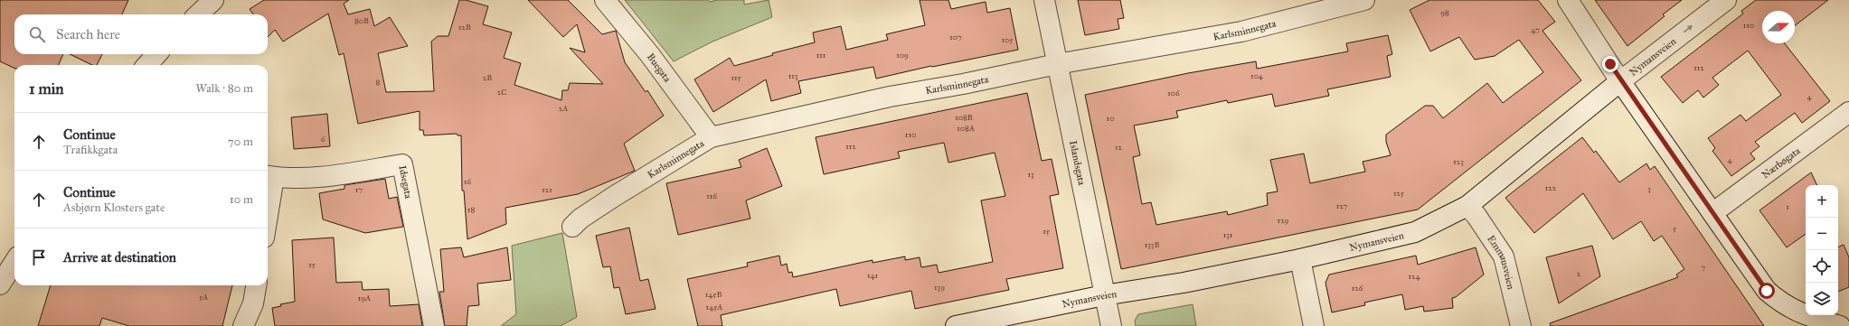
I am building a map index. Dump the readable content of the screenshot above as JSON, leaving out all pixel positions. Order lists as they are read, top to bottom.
{
  "streets": {
    "street": [
      "Karlsminnegata",
      "Nymansveien",
      "Buegata",
      "Nærbøgata",
      "Islandsgata",
      "Idsegata",
      "Emmausveien"
    ]
  },
  "crossings": [
    ["Karlsminnegata", "Buegata"],
    ["Karlsminnegata", "Islandsgata"],
    ["Nymansveien", "Islandsgata"],
    ["Nymansveien", "Emmausveien"]
  ],
  "house_numbers": [
    "98",
    "80B",
    "110",
    "12B",
    "47",
    "107",
    "105",
    "111",
    "109",
    "112",
    "113",
    "104",
    "2B",
    "115",
    "8",
    "2C",
    "106",
    "4",
    "2A",
    "108B",
    "10",
    "108A",
    "110",
    "6",
    "112",
    "12",
    "4",
    "123",
    "13",
    "16",
    "122",
    "3",
    "17",
    "121",
    "125",
    "116",
    "127",
    "1",
    "18",
    "129",
    "5",
    "15",
    "131",
    "133B",
    "15",
    "7",
    "2",
    "141",
    "124",
    "139",
    "126",
    "145B",
    "5A",
    "19A",
    "145A"
  ],
  "north": "right",
  "page": {
    "search": "Search here",
    "heading": ["1 min", "Walk · 80 m"],
    "list": [
      ["Continue", "Trafikkgata", "70 m"],
      ["Continue", "Asbjørn Klosters gate", "10 m"],
      "Arrive at destination"
    ],
    "map_buttons": ["+", "−"]
  }
}
